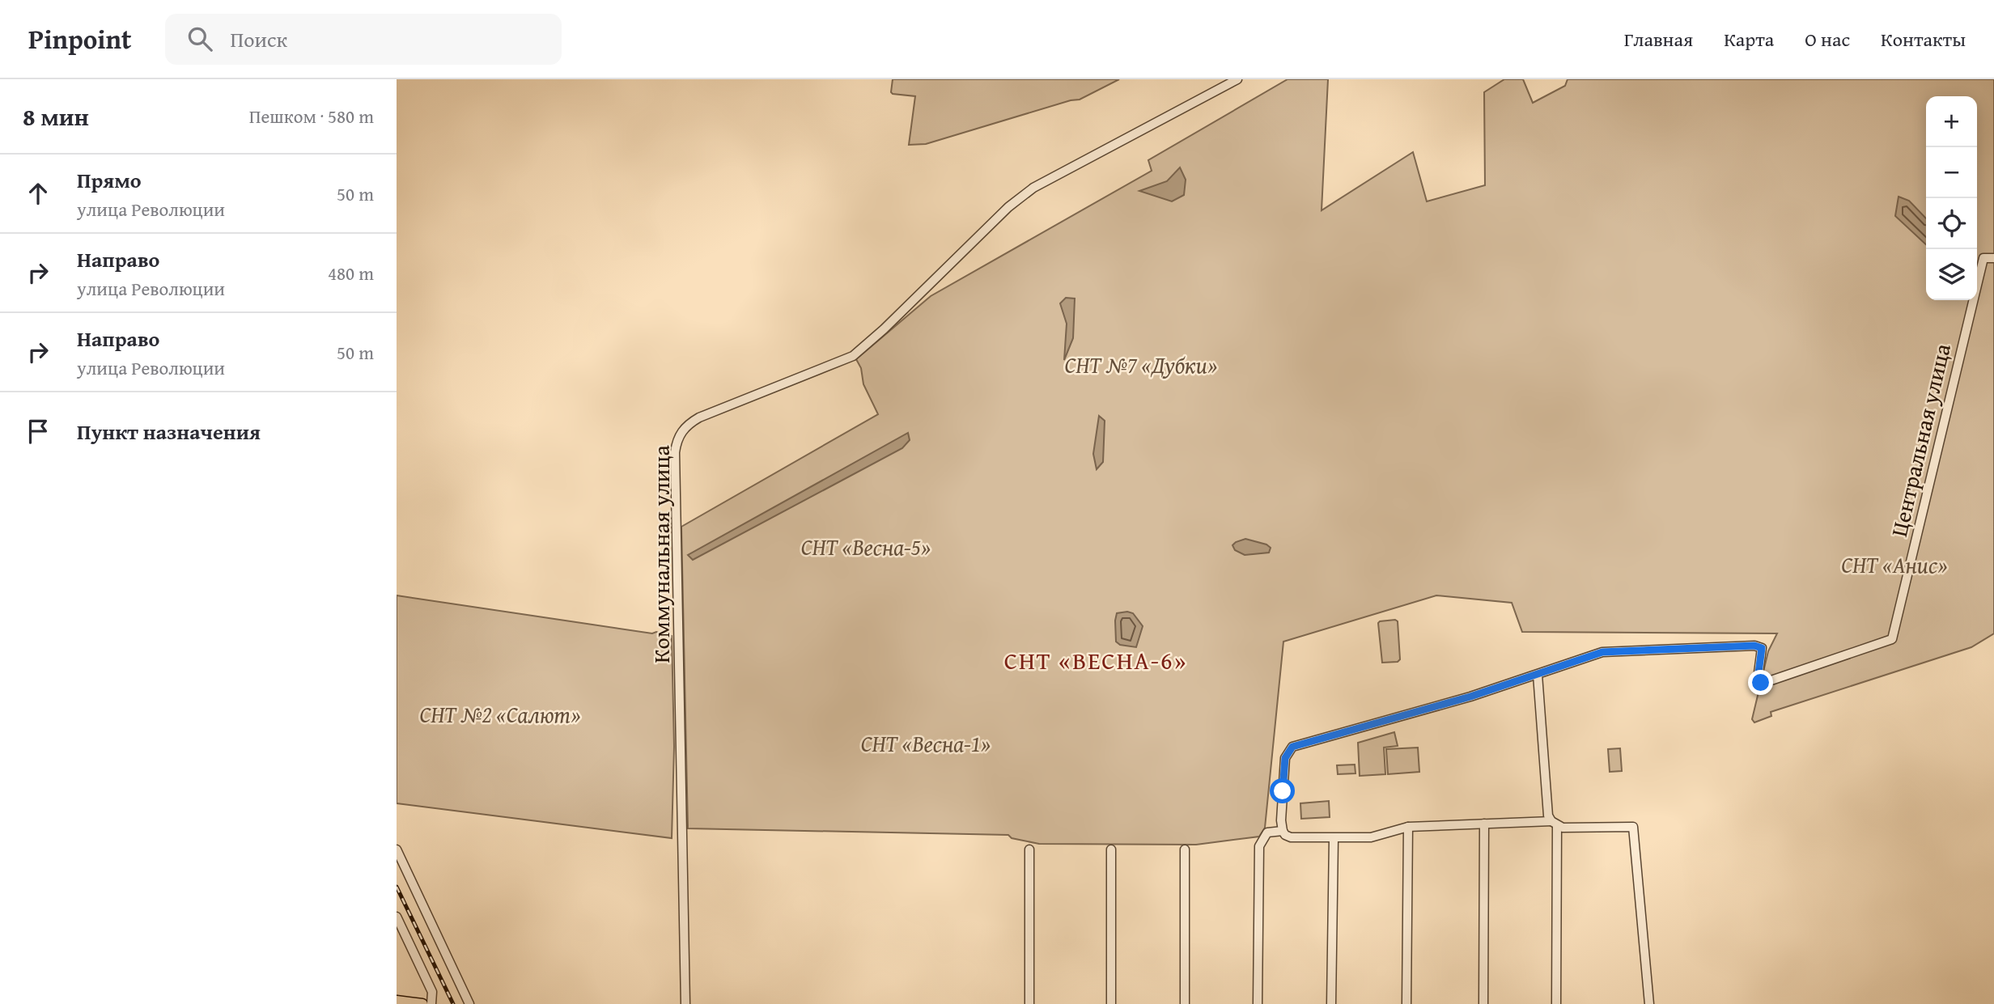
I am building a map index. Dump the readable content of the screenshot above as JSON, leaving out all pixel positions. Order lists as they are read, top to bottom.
{
  "streets": {
    "street": ["Центральная улица", "Коммунальная улица"]
  },
  "districts": ["СНТ «ВЕСНА-6»"],
  "parks": [
    "СНТ №7 «Дубки»",
    "СНТ «Весна-5»",
    "СНТ «Анис»",
    "СНТ №2 «Салют»",
    "СНТ «Весна-1»"
  ],
  "page": {
    "header": "Pinpoint",
    "search": "Поиск",
    "nav": [
      "Главная",
      "Карта",
      "О нас",
      "Контакты"
    ],
    "heading": ["8 мин", "Пешком · 580 m"],
    "map_buttons": ["+", "−"],
    "list": [
      ["Прямо", "улица Революции", "50 m"],
      ["Направо", "улица Революции", "480 m"],
      ["Направо", "улица Революции", "50 m"],
      "Пункт назначения"
    ]
  }
}
